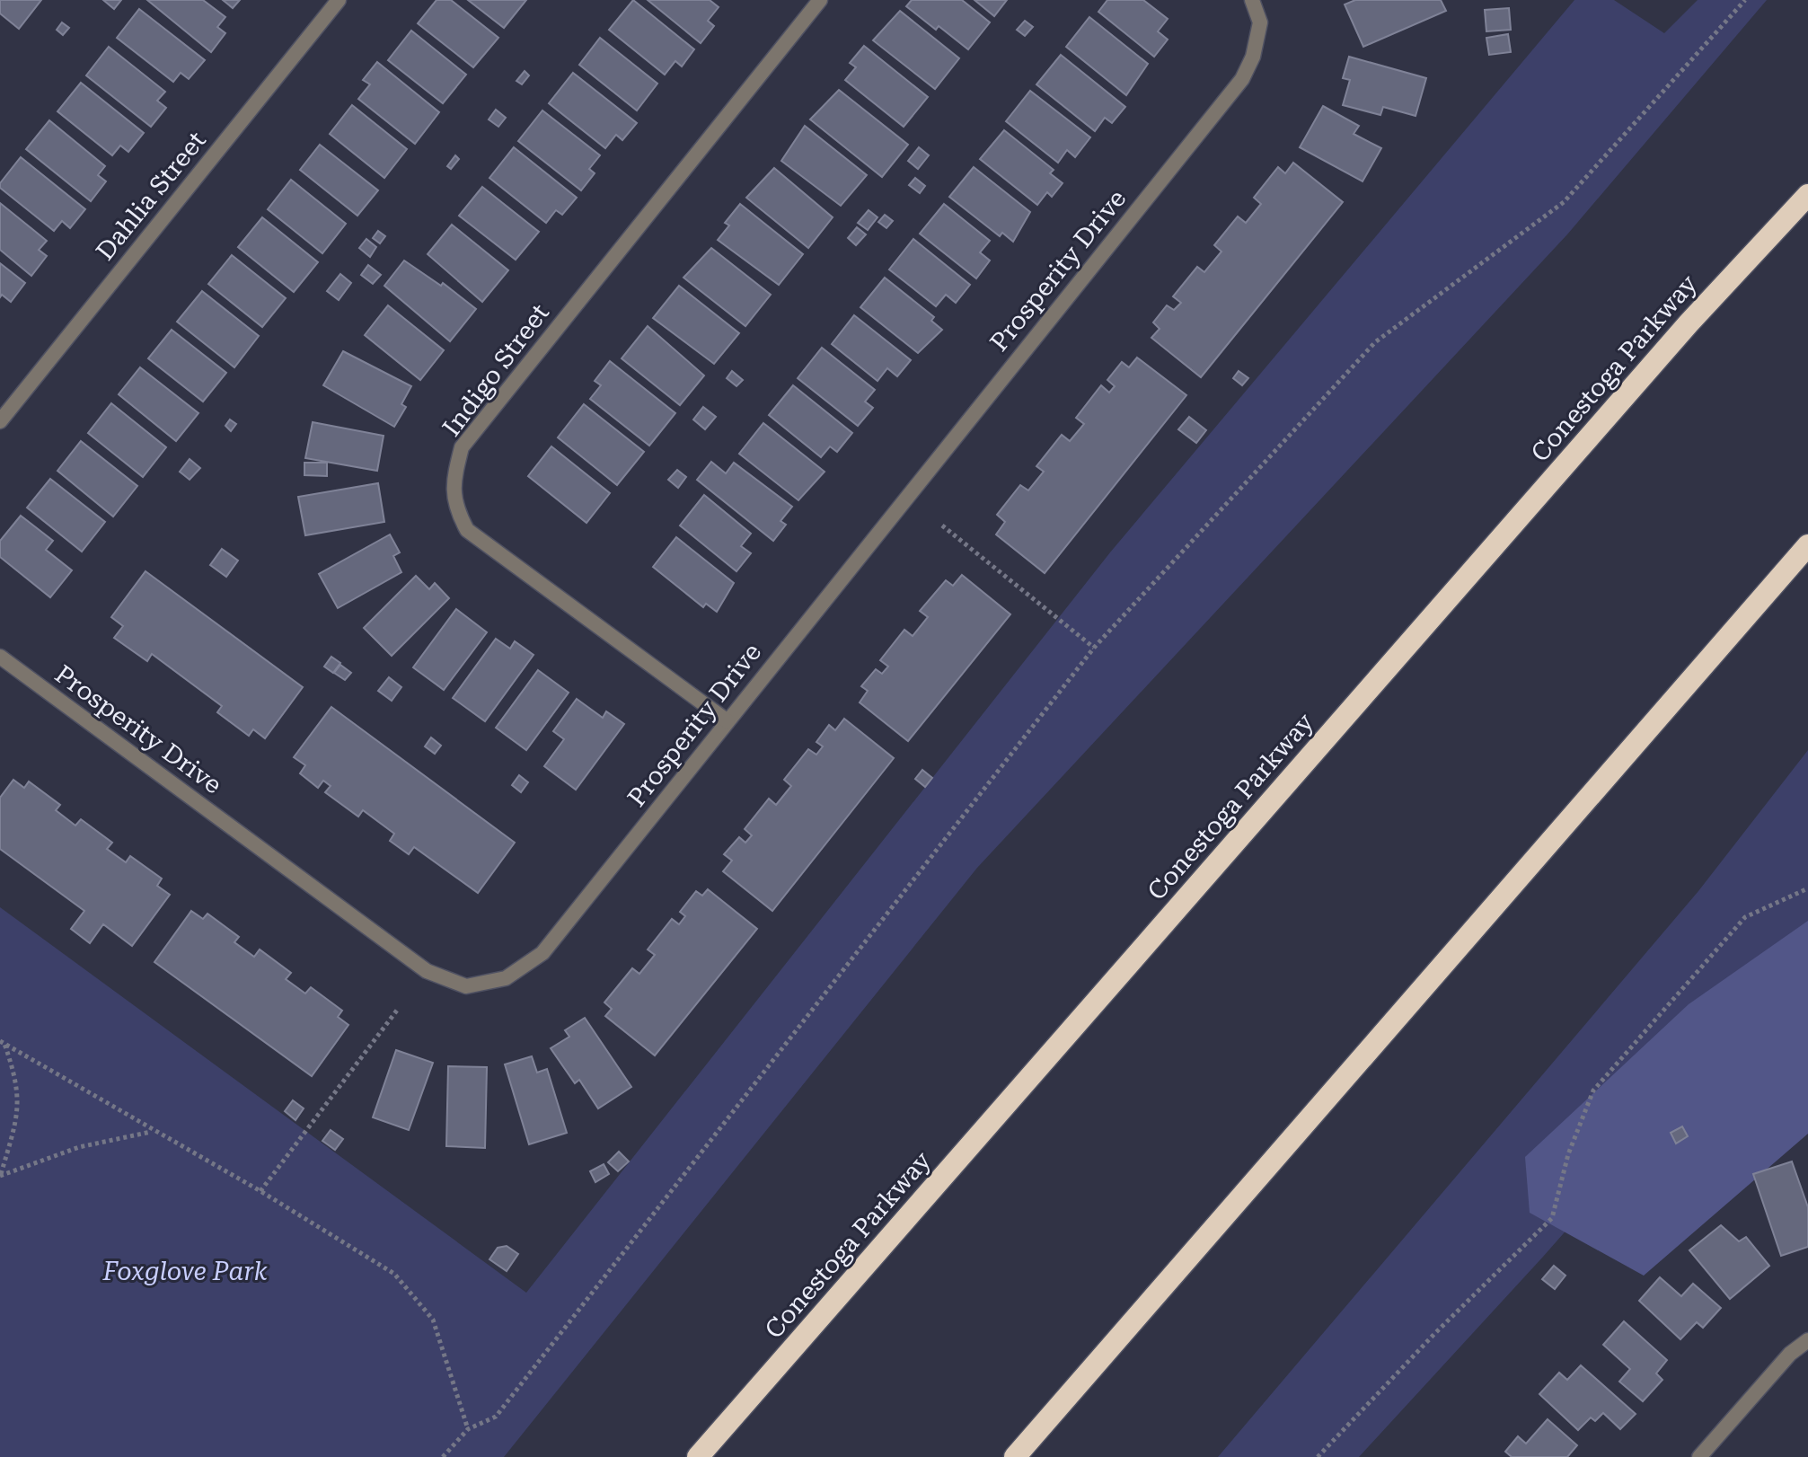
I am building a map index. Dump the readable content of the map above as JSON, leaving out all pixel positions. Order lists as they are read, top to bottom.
{
  "streets": {
    "highway": ["Conestoga Parkway"],
    "street": ["Dahlia Street", "Prosperity Drive", "Indigo Street"]
  },
  "crossings": [
    ["Prosperity Drive", "Indigo Street"]
  ],
  "parks": ["Foxglove Park"]
}
